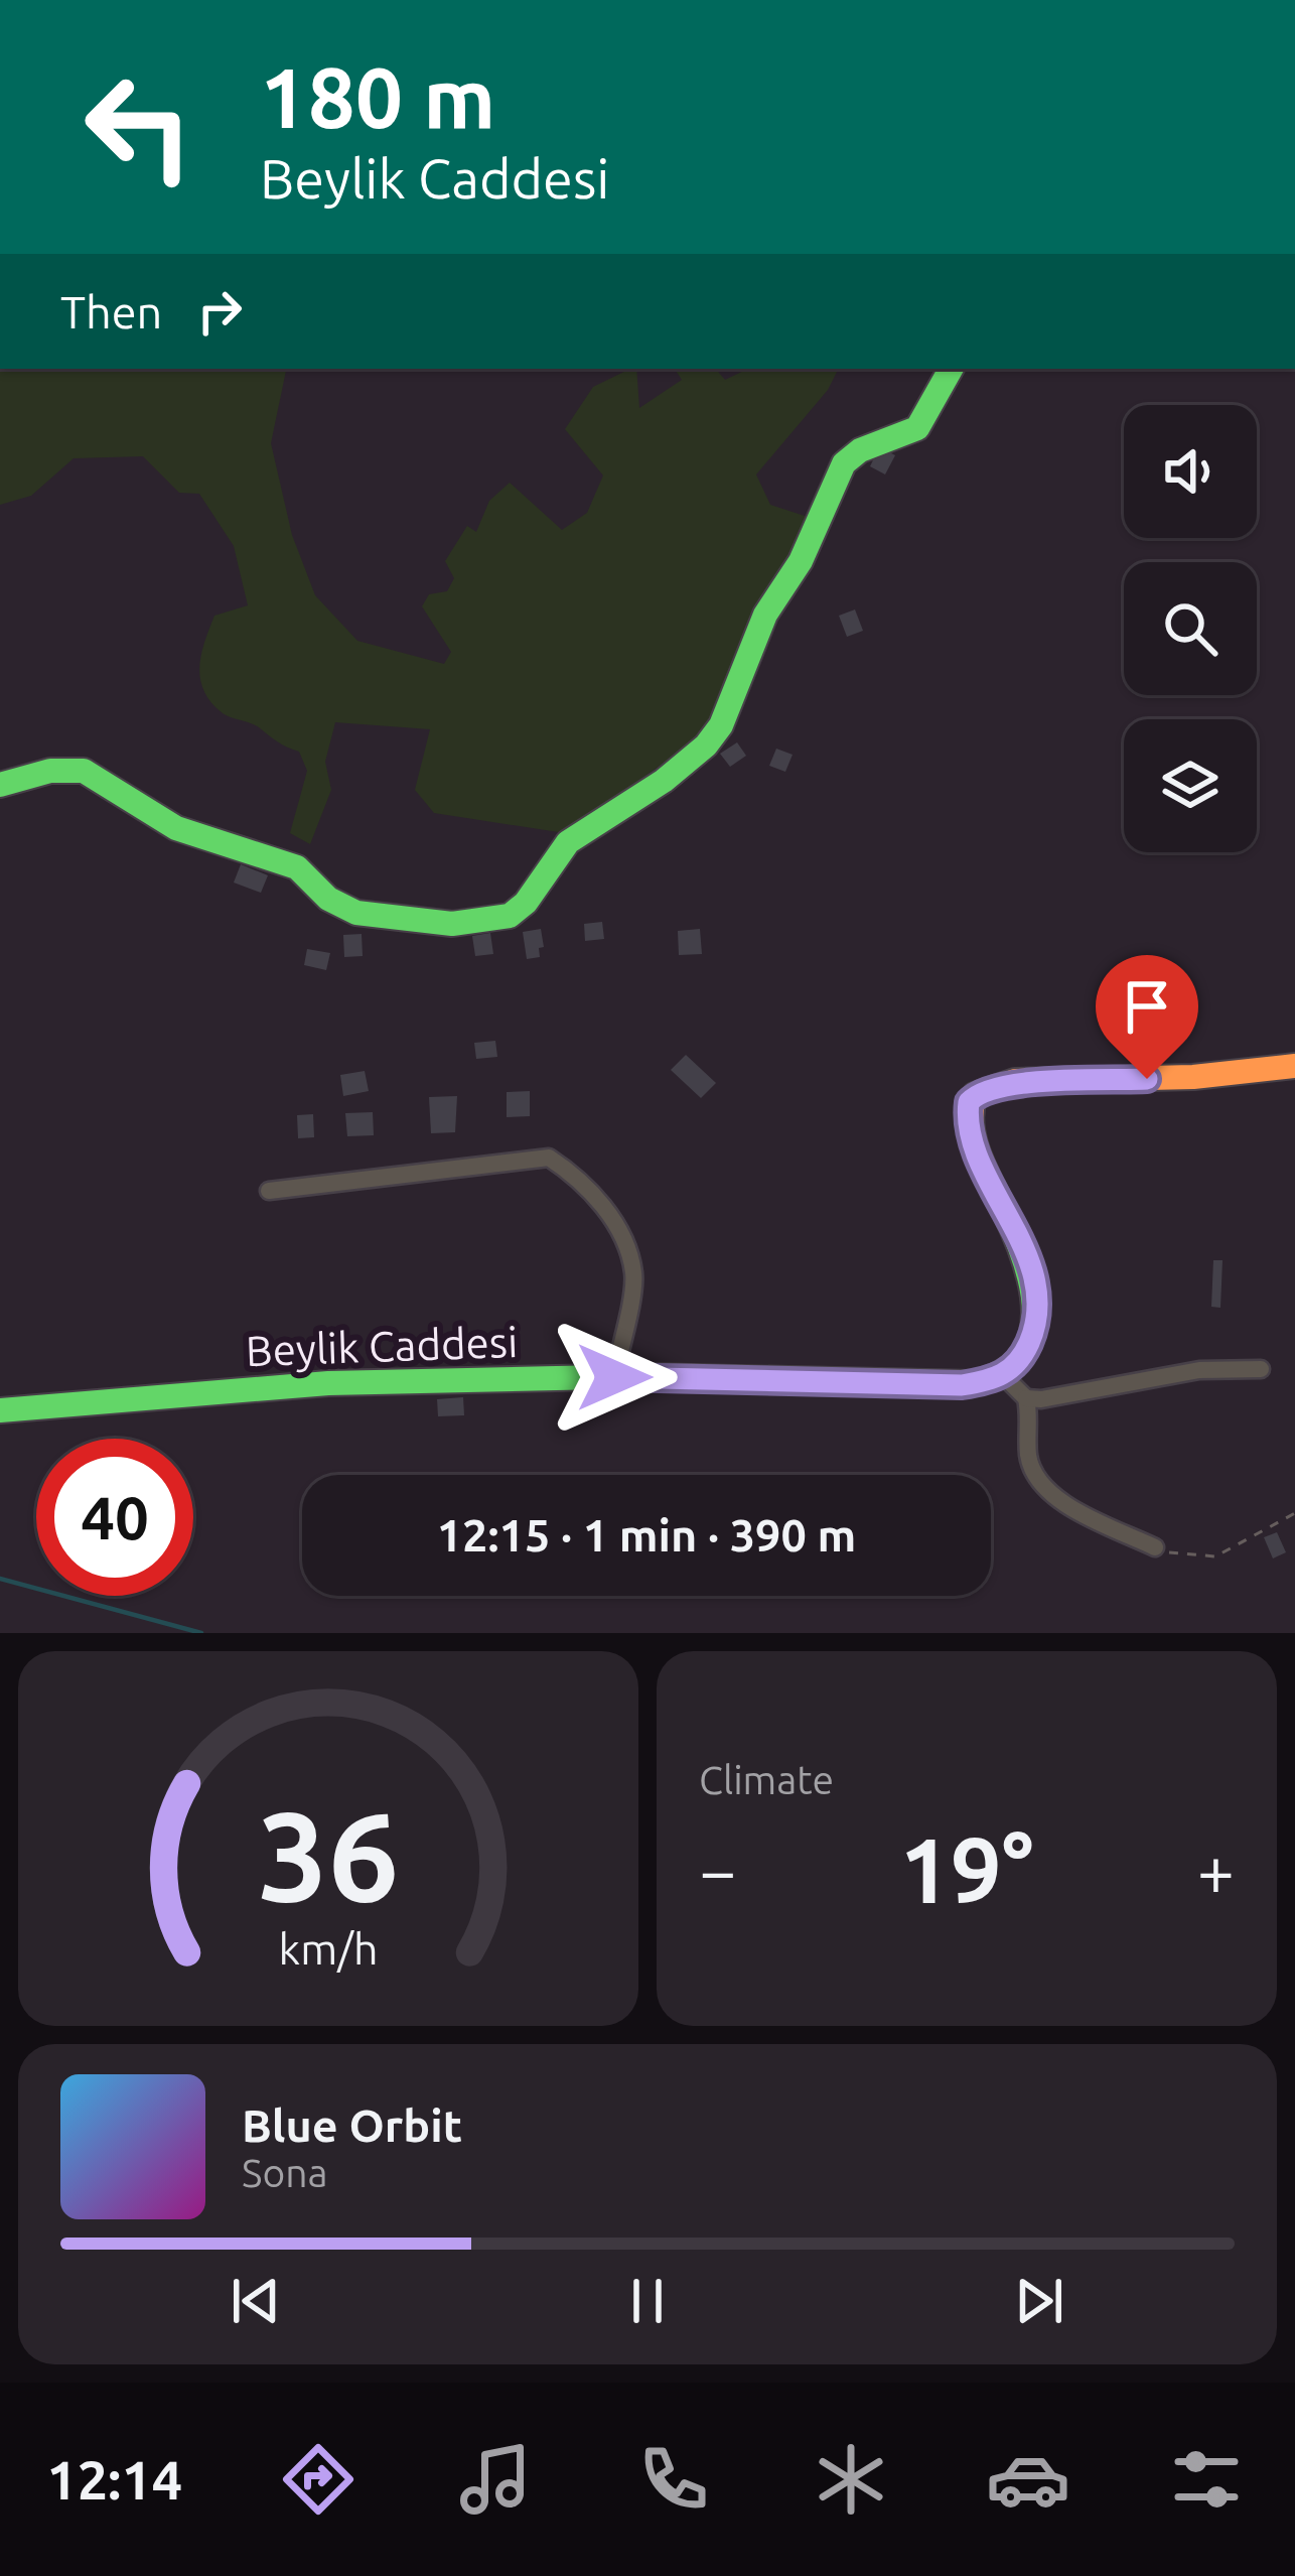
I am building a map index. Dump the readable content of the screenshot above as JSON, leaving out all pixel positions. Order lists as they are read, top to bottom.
{
  "streets": {
    "street": ["Beylik Caddesi"]
  },
  "page": {
    "turn": ["180 m", "Beylik Caddesi"],
    "then": "Then",
    "limit": "40",
    "trip": "12:15 · 1 min · 390 m",
    "tile": "Climate",
    "heat": ["−", "19°", "+"],
    "song": ["Blue Orbit", "Sona"],
    "tabs": "12:14",
    "gauge": ["36", "km/h"]
  }
}
